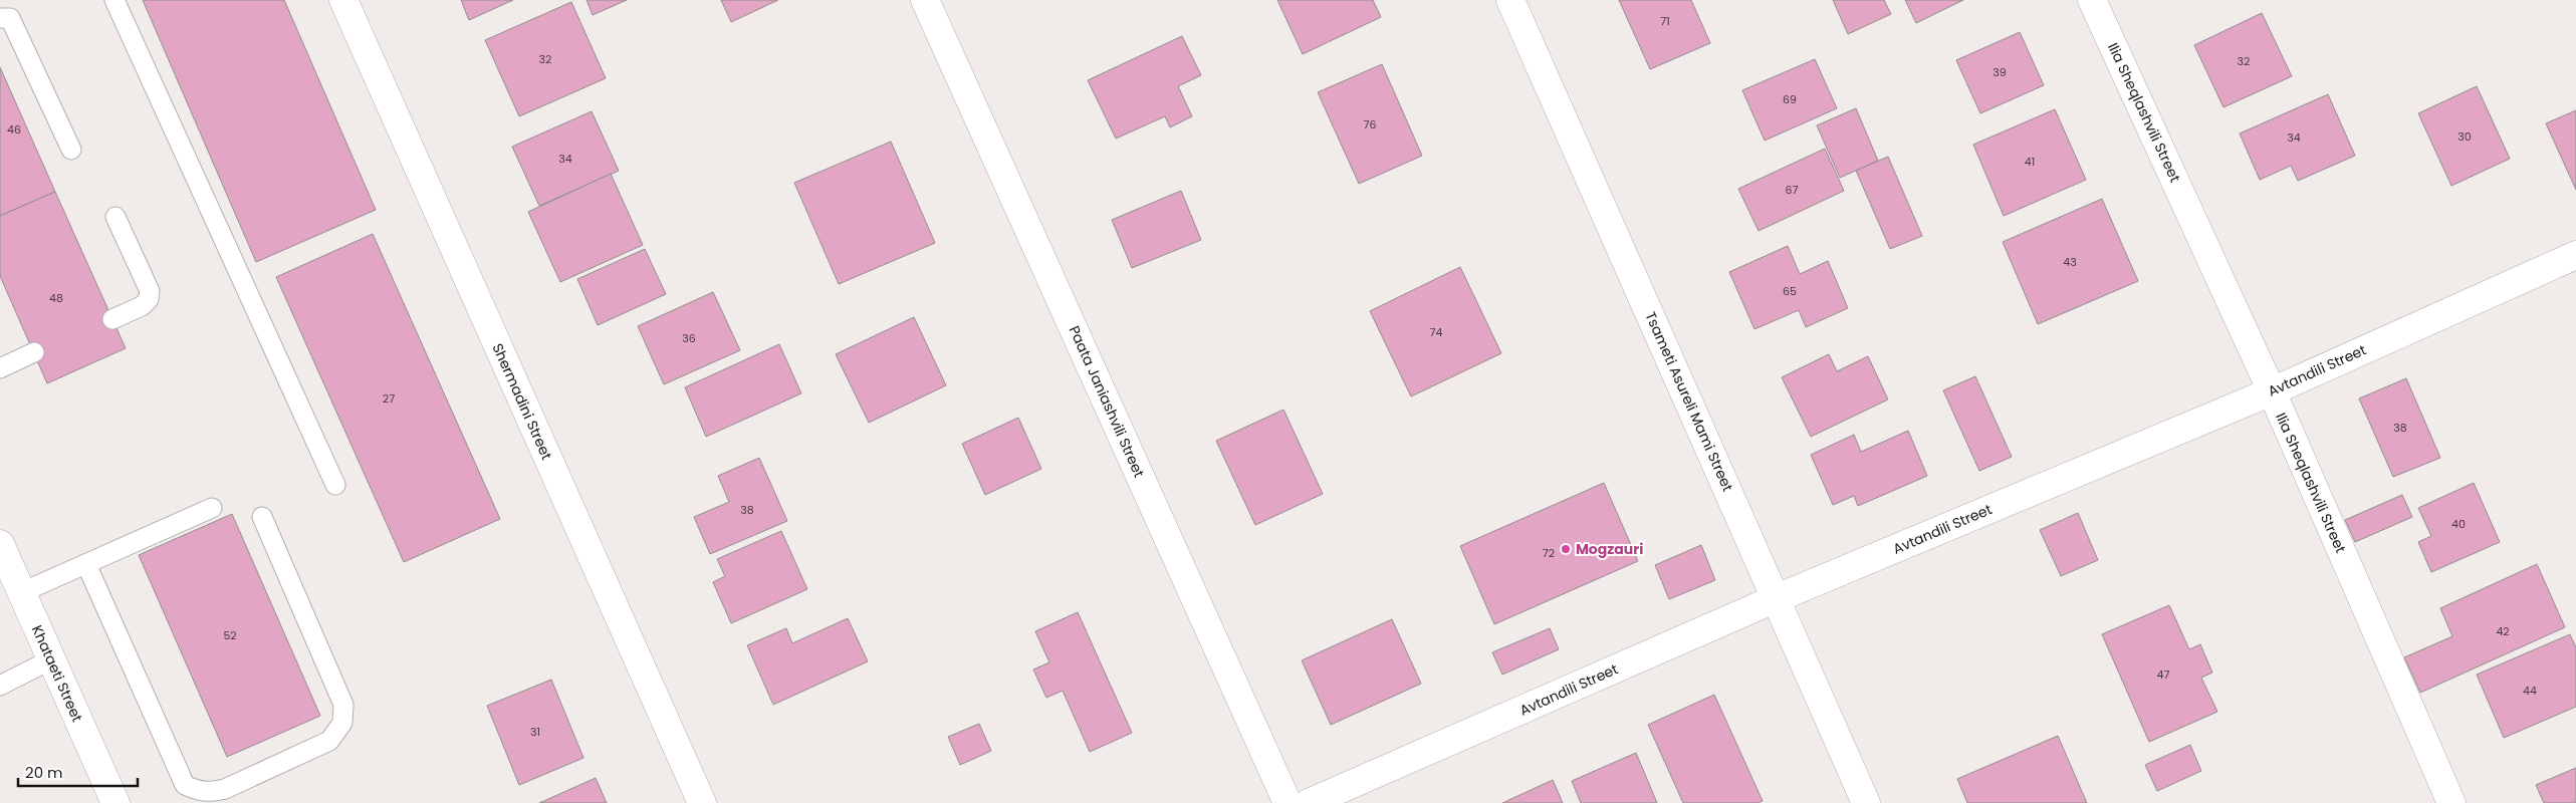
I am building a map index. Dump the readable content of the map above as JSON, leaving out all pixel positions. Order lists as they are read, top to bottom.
{
  "streets": {
    "street": [
      "Ilia Sheqlashvili Street",
      "Avtandili Street",
      "Shermadini Street",
      "Paata Janiashvili Street",
      "Tsameti Asureli Mami Street",
      "Khataeti Street"
    ]
  },
  "crossings": [
    ["Ilia Sheqlashvili Street", "Avtandili Street"],
    ["Avtandili Street", "Tsameti Asureli Mami Street"]
  ],
  "places": ["Mogzauri"],
  "house_numbers": [
    "71",
    "32",
    "32",
    "39",
    "69",
    "76",
    "46",
    "30",
    "34",
    "34",
    "41",
    "67",
    "43",
    "65",
    "48",
    "74",
    "36",
    "27",
    "38",
    "38",
    "40",
    "72",
    "42",
    "52",
    "47",
    "44",
    "31"
  ],
  "scale_bar": "20 m"
}
